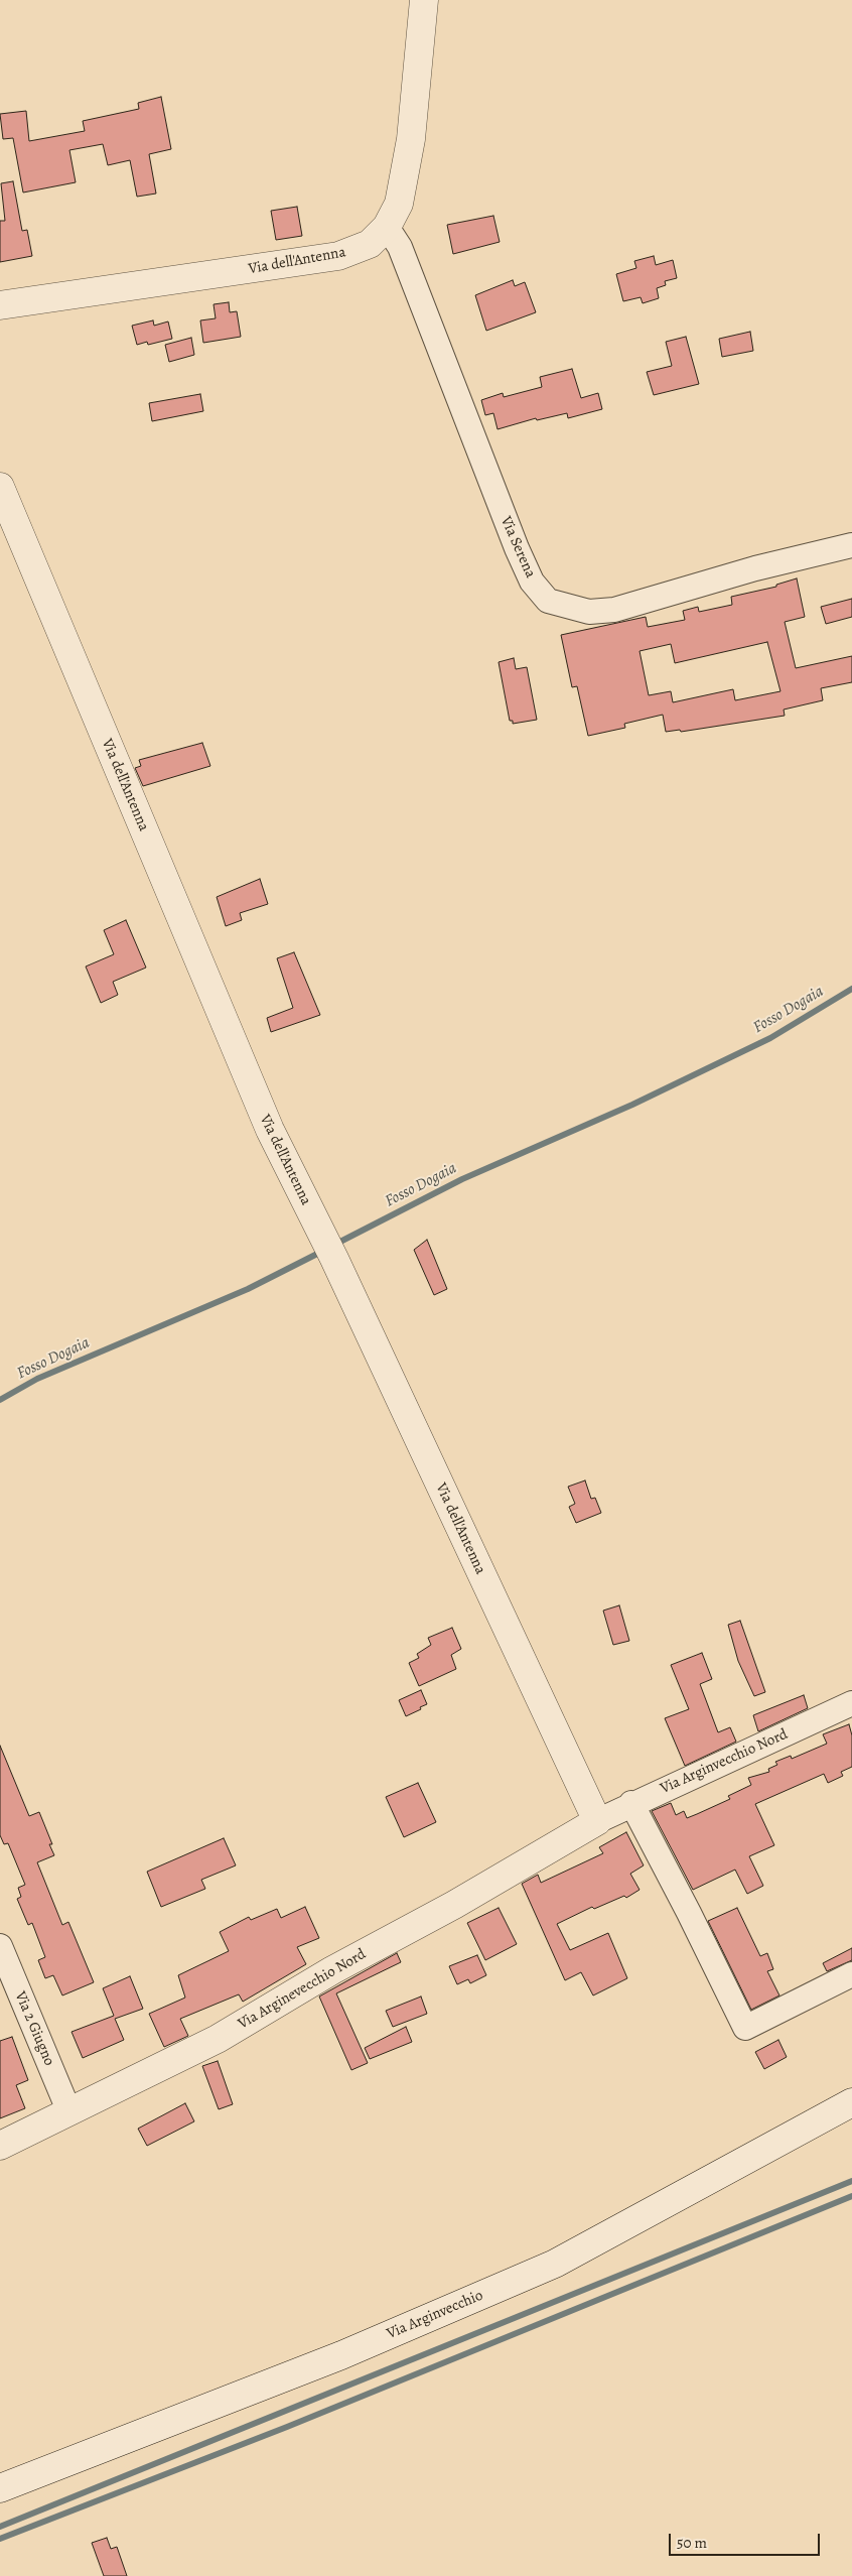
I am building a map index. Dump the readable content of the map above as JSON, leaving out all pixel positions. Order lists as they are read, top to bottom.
{
  "streets": {
    "street": [
      "Via dell'Antenna",
      "Via Serena",
      "Via Arginvecchio Nord",
      "Via Arginevecchio Nord",
      "Via 2 Giugno",
      "Via Arginvecchio"
    ]
  },
  "crossings": [
    ["Via dell'Antenna", "Via Serena"],
    ["Via dell'Antenna", "Via Arginvecchio Nord"],
    ["Via dell'Antenna", "Via Arginevecchio Nord"],
    ["Via Arginvecchio Nord", "Via Arginevecchio Nord"],
    ["Via Arginevecchio Nord", "Via 2 Giugno"]
  ],
  "water": ["Fosso Dogaia"],
  "scale_bar": "50 m"
}
